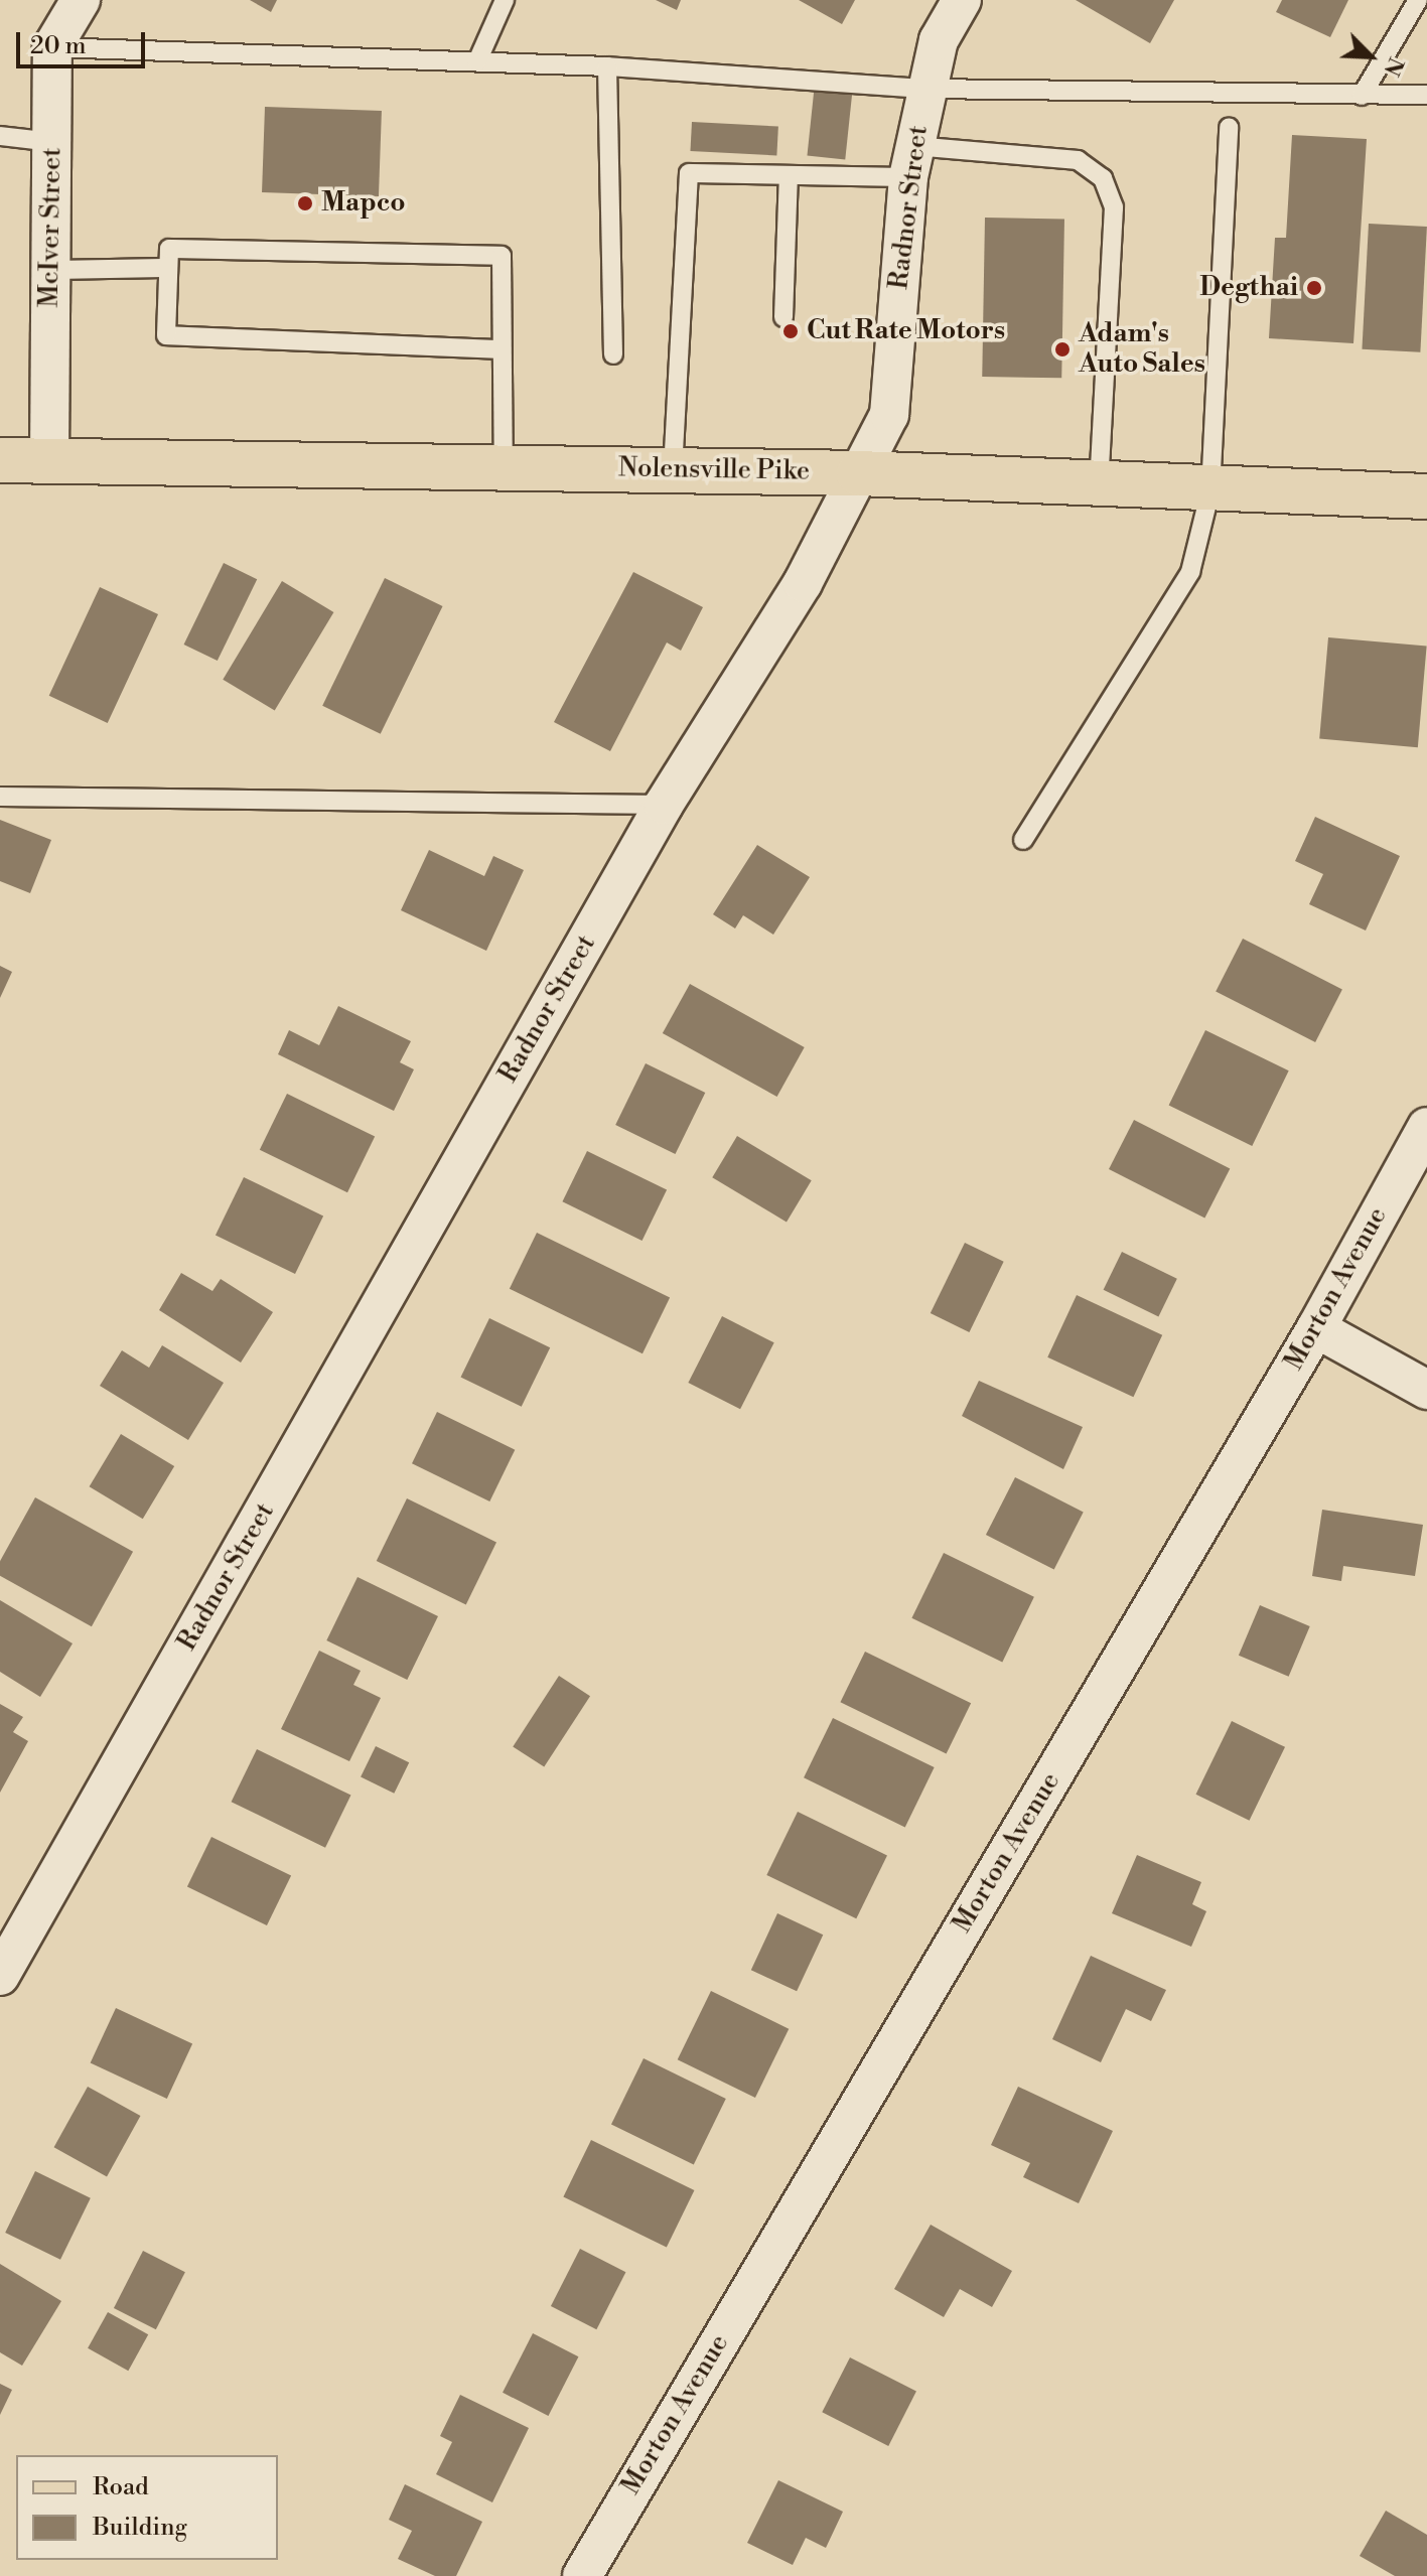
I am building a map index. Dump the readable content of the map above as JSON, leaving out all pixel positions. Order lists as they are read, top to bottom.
{
  "streets": {
    "main road": ["Nolensville Pike"],
    "street": ["Radnor Street", "McIver Street", "Morton Avenue"]
  },
  "crossings": [
    ["Radnor Street", "Nolensville Pike"],
    ["McIver Street", "Nolensville Pike"]
  ],
  "places": [
    "Mapco",
    "Degthai",
    "Cut Rate Motors",
    "Adam's Auto Sales"
  ],
  "legend": ["Road", "Building"],
  "scale_bar": "20 m",
  "north": "bottom right"
}
